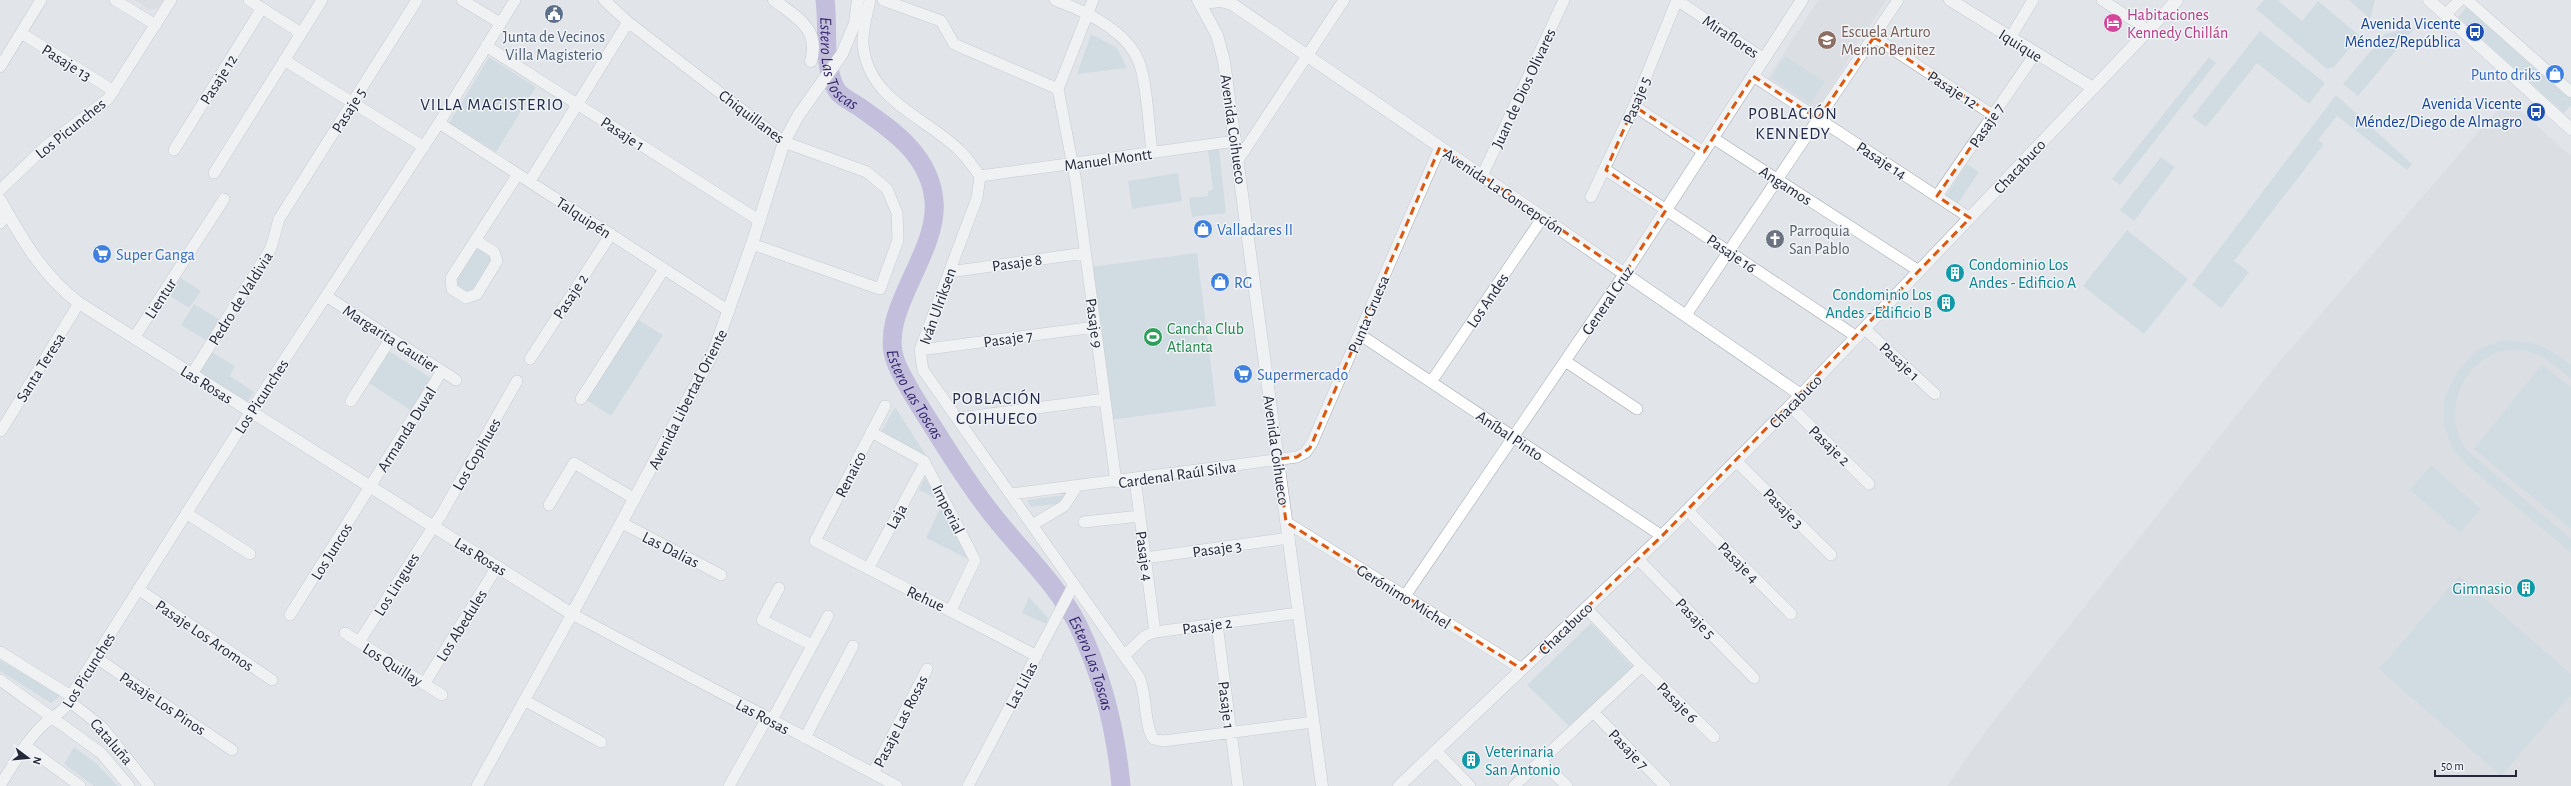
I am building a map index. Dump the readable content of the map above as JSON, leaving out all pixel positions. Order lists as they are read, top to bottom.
{
  "streets": {
    "street": [
      "Miraflores",
      "Iquique",
      "Pasaje 13",
      "Pasaje 12",
      "Juan de Dios Olivares",
      "Pasaje 5",
      "Chiquillanes",
      "Pasaje 7",
      "Los Picunches",
      "Avenida Coihueco",
      "Pasaje 1",
      "Manuel Montt",
      "Pasaje 14",
      "Chacabuco",
      "Angamos",
      "Avenida La Concepción",
      "Talquipén",
      "Pasaje 16",
      "Pasaje 8",
      "Pasaje 2",
      "Lientur",
      "Pedro de Valdivia",
      "Los Andes",
      "General Cruz",
      "Iván Ulriksen",
      "Punta Gruesa",
      "Pasaje 9",
      "Margarita Gautier",
      "Santa Teresa",
      "Las Rosas",
      "Avenida Libertad Oriente",
      "Armanda Duval",
      "Aníbal Pinto",
      "Los Copihues",
      "Renaico",
      "Cardenal Raúl Silva",
      "Pasaje 3",
      "Imperial",
      "Laja",
      "Las Dalias",
      "Los Juncos",
      "Pasaje 4",
      "Los Lingues",
      "Gerónimo Michel",
      "Rehue",
      "Los Abedules",
      "Pasaje Los Aromos",
      "Los Quillay",
      "Las Lilas",
      "Pasaje 6",
      "Pasaje Los Pinos",
      "Pasaje Las Rosas",
      "Cataluña"
    ]
  },
  "crossings": [
    ["Miraflores", "Pasaje 5"],
    ["Miraflores", "General Cruz"],
    ["Iquique", "Pasaje 7"],
    ["Iquique", "Chacabuco"],
    ["Pasaje 13", "Los Picunches"],
    ["Pasaje 12", "Pasaje 7"],
    ["Juan de Dios Olivares", "Avenida La Concepción"],
    ["Pasaje 5", "Chacabuco"],
    ["Pasaje 5", "Pasaje 16"],
    ["Pasaje 5", "Pedro de Valdivia"],
    ["Chiquillanes", "Avenida Libertad Oriente"],
    ["Pasaje 7", "Pasaje 14"],
    ["Pasaje 7", "Iván Ulriksen"],
    ["Pasaje 7", "Pasaje 9"],
    ["Los Picunches", "Pasaje 1"],
    ["Los Picunches", "Talquipén"],
    ["Los Picunches", "Margarita Gautier"],
    ["Los Picunches", "Las Rosas"],
    ["Los Picunches", "Pasaje Los Aromos"],
    ["Los Picunches", "Pasaje Los Pinos"],
    ["Los Picunches", "Cataluña"],
    ["Avenida Coihueco", "Manuel Montt"],
    ["Avenida Coihueco", "Avenida La Concepción"],
    ["Avenida Coihueco", "Pasaje 2"],
    ["Avenida Coihueco", "Punta Gruesa"],
    ["Avenida Coihueco", "Cardenal Raúl Silva"],
    ["Avenida Coihueco", "Pasaje 3"],
    ["Avenida Coihueco", "Gerónimo Michel"],
    ["Pasaje 1", "Chacabuco"],
    ["Pasaje 1", "Pasaje 16"],
    ["Pasaje 1", "Pasaje 2"],
    ["Pasaje 1", "Iván Ulriksen"],
    ["Pasaje 1", "Avenida Libertad Oriente"],
    ["Manuel Montt", "Iván Ulriksen"],
    ["Manuel Montt", "Pasaje 9"],
    ["Pasaje 14", "Chacabuco"],
    ["Pasaje 14", "General Cruz"],
    ["Chacabuco", "Angamos"],
    ["Chacabuco", "Avenida La Concepción"],
    ["Chacabuco", "Pasaje 16"],
    ["Chacabuco", "Pasaje 2"],
    ["Chacabuco", "Aníbal Pinto"],
    ["Chacabuco", "Pasaje 3"],
    ["Chacabuco", "Pasaje 4"],
    ["Chacabuco", "Gerónimo Michel"],
    ["Chacabuco", "Pasaje 6"],
    ["Angamos", "General Cruz"],
    ["Avenida La Concepción", "Los Andes"],
    ["Avenida La Concepción", "General Cruz"],
    ["Avenida La Concepción", "Punta Gruesa"],
    ["Talquipén", "Pasaje 2"],
    ["Talquipén", "Avenida Libertad Oriente"],
    ["Pasaje 16", "General Cruz"],
    ["Pasaje 8", "Iván Ulriksen"],
    ["Pasaje 8", "Pasaje 9"],
    ["Pasaje 2", "Iván Ulriksen"],
    ["Pasaje 2", "Pasaje 4"],
    ["Lientur", "Las Rosas"],
    ["Pedro de Valdivia", "Las Rosas"],
    ["Los Andes", "Aníbal Pinto"],
    ["General Cruz", "Aníbal Pinto"],
    ["General Cruz", "Gerónimo Michel"],
    ["Iván Ulriksen", "Cardenal Raúl Silva"],
    ["Iván Ulriksen", "Las Lilas"],
    ["Punta Gruesa", "Aníbal Pinto"],
    ["Punta Gruesa", "Cardenal Raúl Silva"],
    ["Pasaje 9", "Cardenal Raúl Silva"],
    ["Margarita Gautier", "Armanda Duval"],
    ["Santa Teresa", "Las Rosas"],
    ["Las Rosas", "Avenida Libertad Oriente"],
    ["Las Rosas", "Armanda Duval"],
    ["Las Rosas", "Los Copihues"],
    ["Las Rosas", "Los Juncos"],
    ["Las Rosas", "Los Lingues"],
    ["Las Rosas", "Los Abedules"],
    ["Las Rosas", "Pasaje Las Rosas"],
    ["Avenida Libertad Oriente", "Las Dalias"],
    ["Armanda Duval", "Los Juncos"],
    ["Los Copihues", "Los Lingues"],
    ["Renaico", "Rehue"],
    ["Cardenal Raúl Silva", "Pasaje 4"],
    ["Pasaje 3", "Pasaje 4"],
    ["Imperial", "Laja"],
    ["Imperial", "Rehue"],
    ["Laja", "Rehue"],
    ["Los Lingues", "Los Quillay"],
    ["Rehue", "Las Lilas"],
    ["Los Abedules", "Los Quillay"]
  ],
  "districts": ["VILLA MAGISTERIO", "POBLACIÓN KENNEDY", "POBLACIÓN COIHUECO"],
  "water": ["Estero Las Toscas"],
  "places": {
    "public building": ["Junta de Vecinos Villa Magisterio"],
    "hotel": ["Habitaciones Kennedy Chillán"],
    "bus stop": ["Avenida Vicente Méndez/República", "Avenida Vicente Méndez/Diego de Almagro"],
    "school or university": ["Escuela Arturo Merino Benitez"],
    "shop": ["Punto driks", "Valladares II", "RG"],
    "church": ["Parroquia San Pablo"],
    "supermarket": ["Super Ganga", "Supermercado"],
    "building": [
      "Condominio Los Andes - Edificio A",
      "Condominio Los Andes - Edificio B",
      "Gimnasio",
      "Veterinaria San Antonio"
    ],
    "sports": ["Cancha Club Atlanta"]
  },
  "scale_bar": "50 m",
  "north": "right"
}
